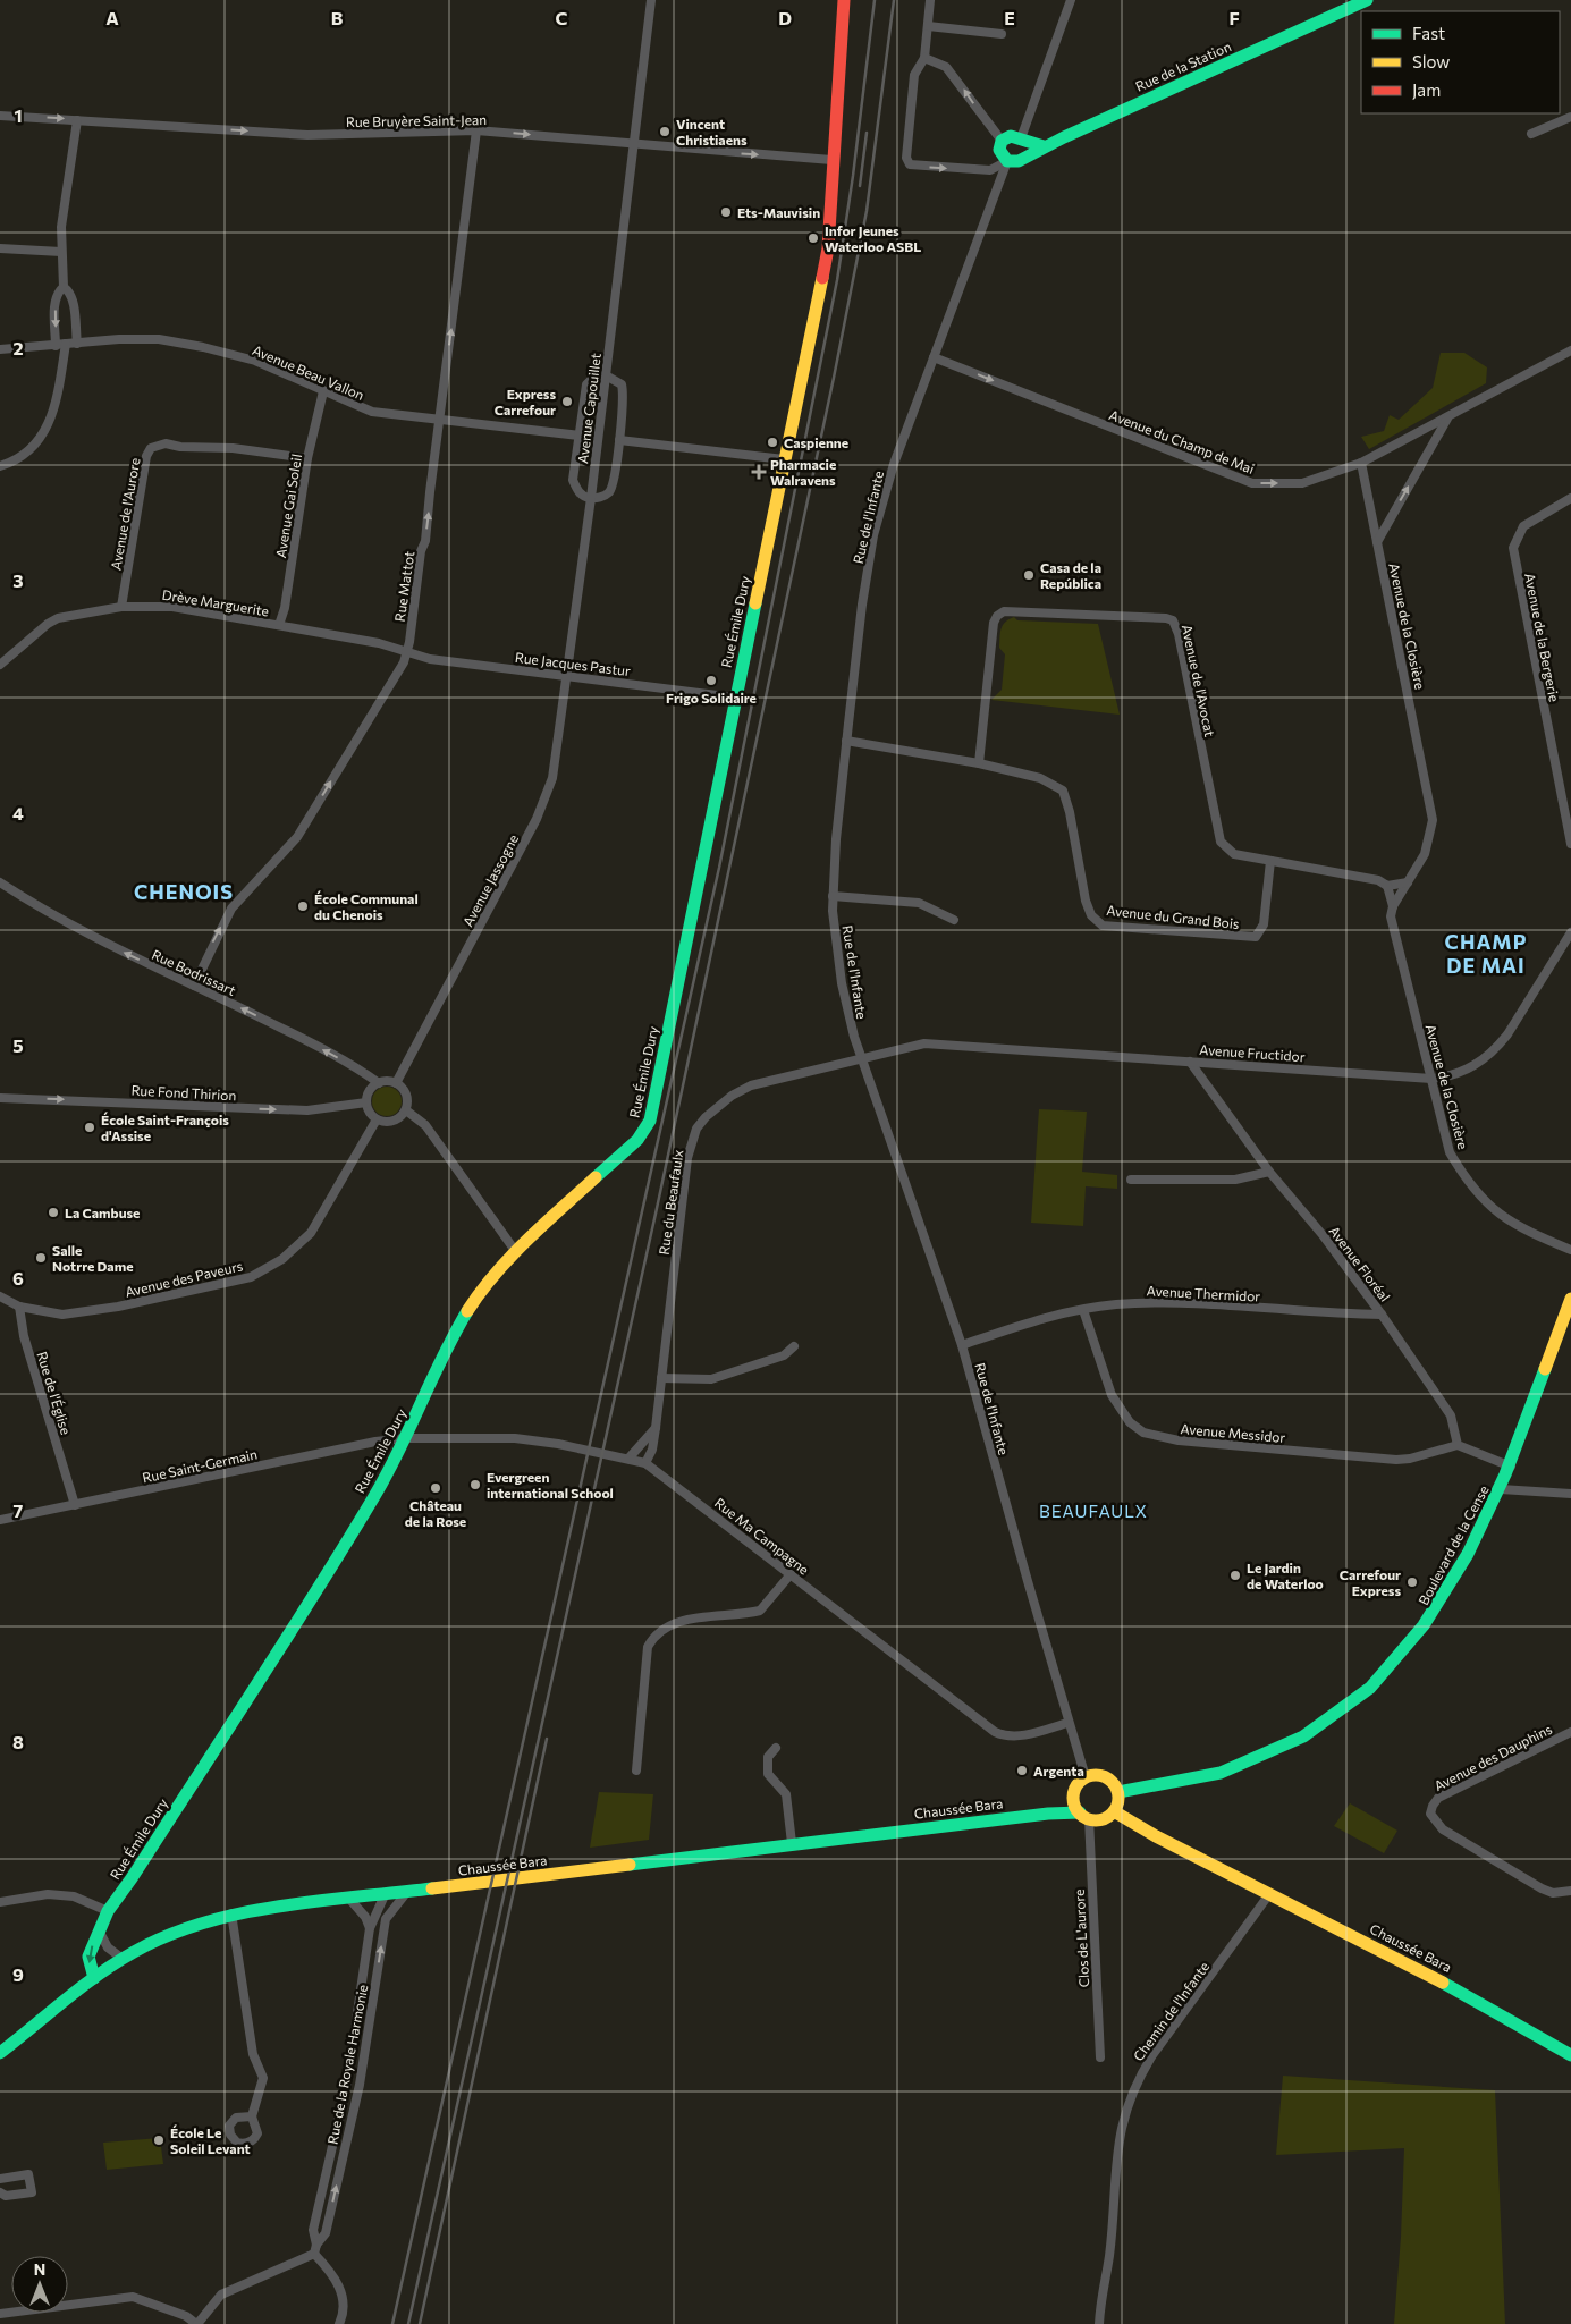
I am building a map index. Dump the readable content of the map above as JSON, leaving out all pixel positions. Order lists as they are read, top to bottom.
{
  "streets": {
    "street": [
      "Rue de la Station",
      "Rue Bruyère Saint-Jean",
      "Avenue Beau Vallon",
      "Avenue Capouillet",
      "Avenue du Champ de Mai",
      "Avenue Gai Soleil",
      "Avenue de l'Aurore",
      "Rue de l'Infante",
      "Rue Mattot",
      "Drève Marguerite",
      "Rue Émile Dury",
      "Avenue de la Closière",
      "Avenue de la Bergerie",
      "Rue Jacques Pastur",
      "Avenue de l'Avocat",
      "Avenue Jassogne",
      "Avenue du Grand Bois",
      "Rue Bodrissart",
      "Avenue Fructidor",
      "Rue Fond Thirion",
      "Rue du Beaufaulx",
      "Avenue Floréal",
      "Avenue des Paveurs",
      "Avenue Thermidor",
      "Rue de l'Église",
      "Avenue Messidor",
      "Rue Saint-Germain",
      "Rue Ma Campagne",
      "Boulevard de la Cense",
      "Avenue des Dauphins",
      "Chaussée Bara",
      "Clos de L'aurore",
      "Chemin de l'Infante",
      "Rue de la Royale Harmonie"
    ]
  },
  "crossings": [
    ["Rue de la Station", "Rue de l'Infante"],
    ["Rue Bruyère Saint-Jean", "Avenue Capouillet"],
    ["Rue Bruyère Saint-Jean", "Rue Mattot"],
    ["Rue Bruyère Saint-Jean", "Rue Émile Dury"],
    ["Avenue Beau Vallon", "Avenue Gai Soleil"],
    ["Avenue Beau Vallon", "Rue Mattot"],
    ["Avenue Capouillet", "Rue Jacques Pastur"],
    ["Avenue Capouillet", "Avenue Jassogne"],
    ["Avenue du Champ de Mai", "Rue de l'Infante"],
    ["Avenue du Champ de Mai", "Avenue de la Closière"],
    ["Avenue Gai Soleil", "Avenue de l'Aurore"],
    ["Avenue Gai Soleil", "Drève Marguerite"],
    ["Avenue de l'Aurore", "Drève Marguerite"],
    ["Rue de l'Infante", "Avenue du Grand Bois"],
    ["Rue de l'Infante", "Avenue Fructidor"],
    ["Rue de l'Infante", "Rue du Beaufaulx"],
    ["Rue de l'Infante", "Avenue Thermidor"],
    ["Rue de l'Infante", "Rue Ma Campagne"],
    ["Rue de l'Infante", "Boulevard de la Cense"],
    ["Rue de l'Infante", "Chaussée Bara"],
    ["Rue de l'Infante", "Clos de L'aurore"],
    ["Rue Mattot", "Drève Marguerite"],
    ["Rue Mattot", "Rue Jacques Pastur"],
    ["Rue Mattot", "Rue Bodrissart"],
    ["Drève Marguerite", "Rue Jacques Pastur"],
    ["Rue Émile Dury", "Rue Jacques Pastur"],
    ["Rue Émile Dury", "Rue Saint-Germain"],
    ["Rue Émile Dury", "Rue Ma Campagne"],
    ["Rue Émile Dury", "Chaussée Bara"],
    ["Avenue de la Closière", "Avenue de l'Avocat"],
    ["Avenue de la Closière", "Avenue Fructidor"],
    ["Rue Jacques Pastur", "Avenue Jassogne"],
    ["Avenue de l'Avocat", "Avenue du Grand Bois"],
    ["Avenue Jassogne", "Rue Bodrissart"],
    ["Avenue Jassogne", "Rue Fond Thirion"],
    ["Avenue Jassogne", "Avenue des Paveurs"],
    ["Rue Bodrissart", "Rue Fond Thirion"],
    ["Rue Bodrissart", "Avenue des Paveurs"],
    ["Avenue Fructidor", "Rue du Beaufaulx"],
    ["Avenue Fructidor", "Avenue Floréal"],
    ["Rue Fond Thirion", "Avenue des Paveurs"],
    ["Rue du Beaufaulx", "Rue Ma Campagne"],
    ["Avenue Floréal", "Avenue Thermidor"],
    ["Avenue Floréal", "Avenue Messidor"],
    ["Avenue des Paveurs", "Rue de l'Église"],
    ["Avenue Thermidor", "Avenue Messidor"],
    ["Rue de l'Église", "Rue Saint-Germain"],
    ["Rue Saint-Germain", "Rue Ma Campagne"],
    ["Boulevard de la Cense", "Chaussée Bara"],
    ["Boulevard de la Cense", "Clos de L'aurore"],
    ["Chaussée Bara", "Clos de L'aurore"],
    ["Chaussée Bara", "Chemin de l'Infante"],
    ["Chaussée Bara", "Rue de la Royale Harmonie"]
  ],
  "one_way": [
    "Rue Bruyère Saint-Jean",
    "Avenue du Champ de Mai",
    "Rue Mattot",
    "Rue Bodrissart",
    "Rue Fond Thirion"
  ],
  "districts": ["CHENOIS", "CHAMP DE MAI", "BEAUFAULX"],
  "places": {
    "other": [
      "Vincent Christiaens",
      "Ets-Mauvisin",
      "Infor Jeunes Waterloo ASBL",
      "Express Carrefour",
      "Caspienne",
      "Casa de la República",
      "Frigo Solidaire",
      "École Communal du Chenois",
      "École Saint-François d'Assise",
      "La Cambuse",
      "Salle Notrre Dame",
      "Evergreen international School",
      "Château de la Rose",
      "Le Jardin de Waterloo",
      "Carrefour Express",
      "Argenta",
      "École Le Soleil Levant"
    ],
    "health": ["Pharmacie Walravens"]
  },
  "legend": ["Fast", "Slow", "Jam"],
  "north": "top",
  "grid": {
    "columns": [
      "A",
      "B",
      "C",
      "D",
      "E",
      "F"
    ],
    "rows": [
      "1",
      "2",
      "3",
      "4",
      "5",
      "6",
      "7",
      "8",
      "9"
    ]
  }
}
